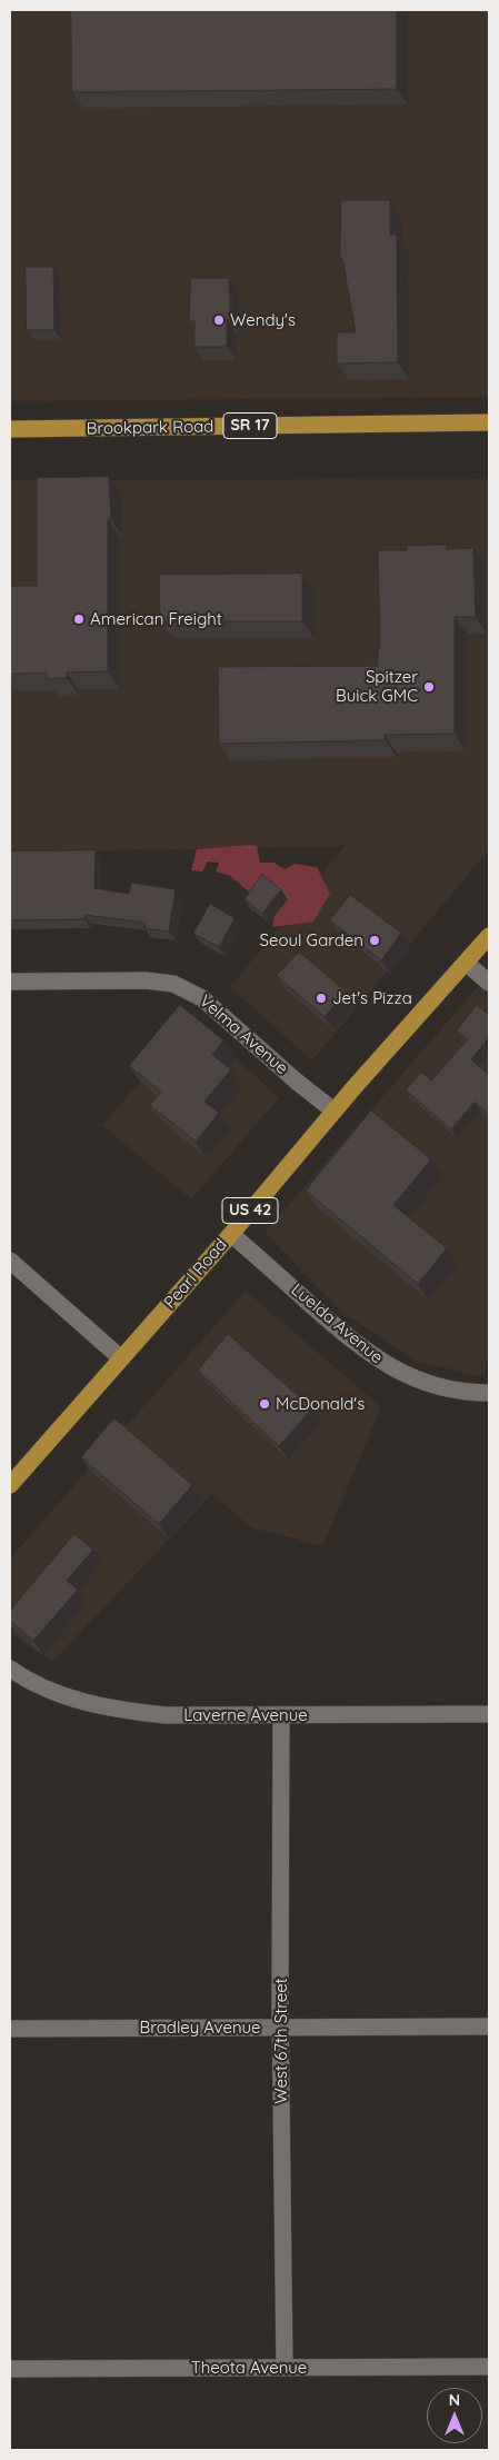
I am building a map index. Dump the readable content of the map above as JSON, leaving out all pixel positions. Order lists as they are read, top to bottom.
{
  "streets": {
    "main road": [
      "SR 17",
      "Brookpark Road",
      "US 42",
      "Pearl Road"
    ],
    "street": [
      "Velma Avenue",
      "Luelda Avenue",
      "Laverne Avenue",
      "Bradley Avenue",
      "West 67th Street",
      "Theota Avenue"
    ]
  },
  "crossings": [
    ["Velma Avenue", "Pearl Road"],
    ["Pearl Road", "Luelda Avenue"],
    ["Laverne Avenue", "West 67th Street"],
    ["Bradley Avenue", "West 67th Street"],
    ["West 67th Street", "Theota Avenue"]
  ],
  "places": [
    "Wendy's",
    "American Freight",
    "Spitzer Buick GMC",
    "Seoul Garden",
    "Jet's Pizza",
    "McDonald's"
  ],
  "north": "top"
}
